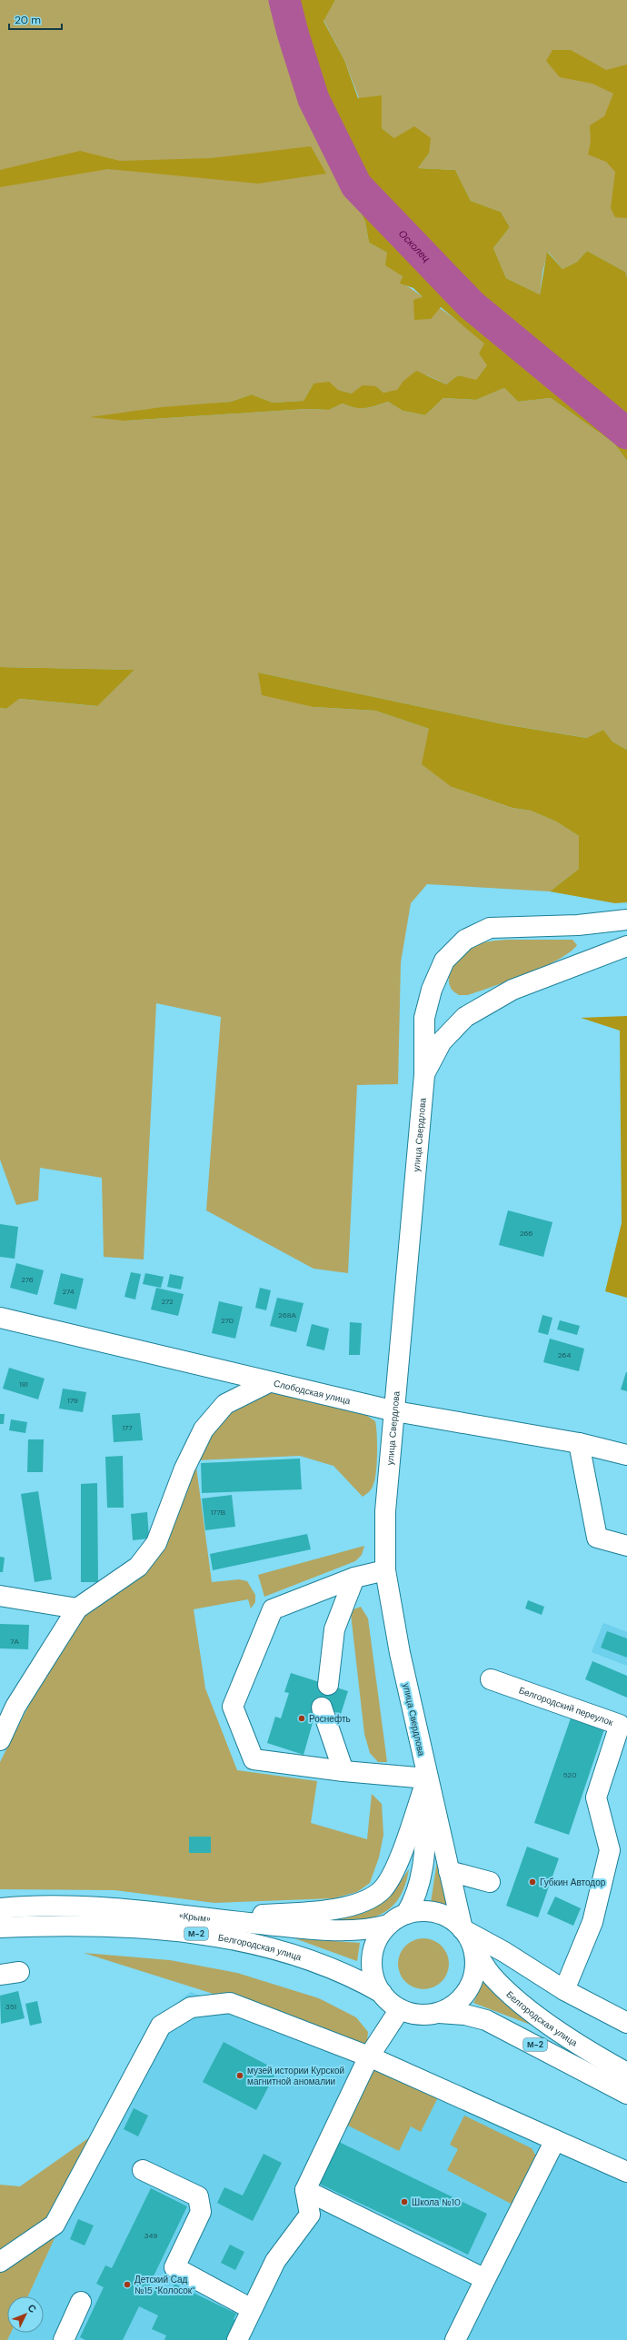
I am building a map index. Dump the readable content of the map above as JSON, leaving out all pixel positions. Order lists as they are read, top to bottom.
{
  "streets": {
    "main road": [
      "улица Свердлова",
      "Слободская улица",
      "Белгородский переулок",
      "«Крым»",
      "М-2",
      "Белгородская улица"
    ]
  },
  "crossings": [
    ["улица Свердлова", "Слободская улица"],
    ["«Крым»", "М-2"],
    ["«Крым»", "Белгородская улица"],
    ["М-2", "Белгородская улица"]
  ],
  "water": ["Осколец"],
  "places": [
    "Роснефть",
    "Губкин Автодор",
    "музей истории Курской магнитной аномалии",
    "Школа №10",
    "Детский Сад №15 \"Колосок\""
  ],
  "house_numbers": [
    "266",
    "276",
    "274",
    "272",
    "268А",
    "270",
    "264",
    "181",
    "179",
    "177",
    "177В",
    "7А",
    "520",
    "351",
    "349"
  ],
  "scale_bar": "20 m",
  "north": "top right"
}
